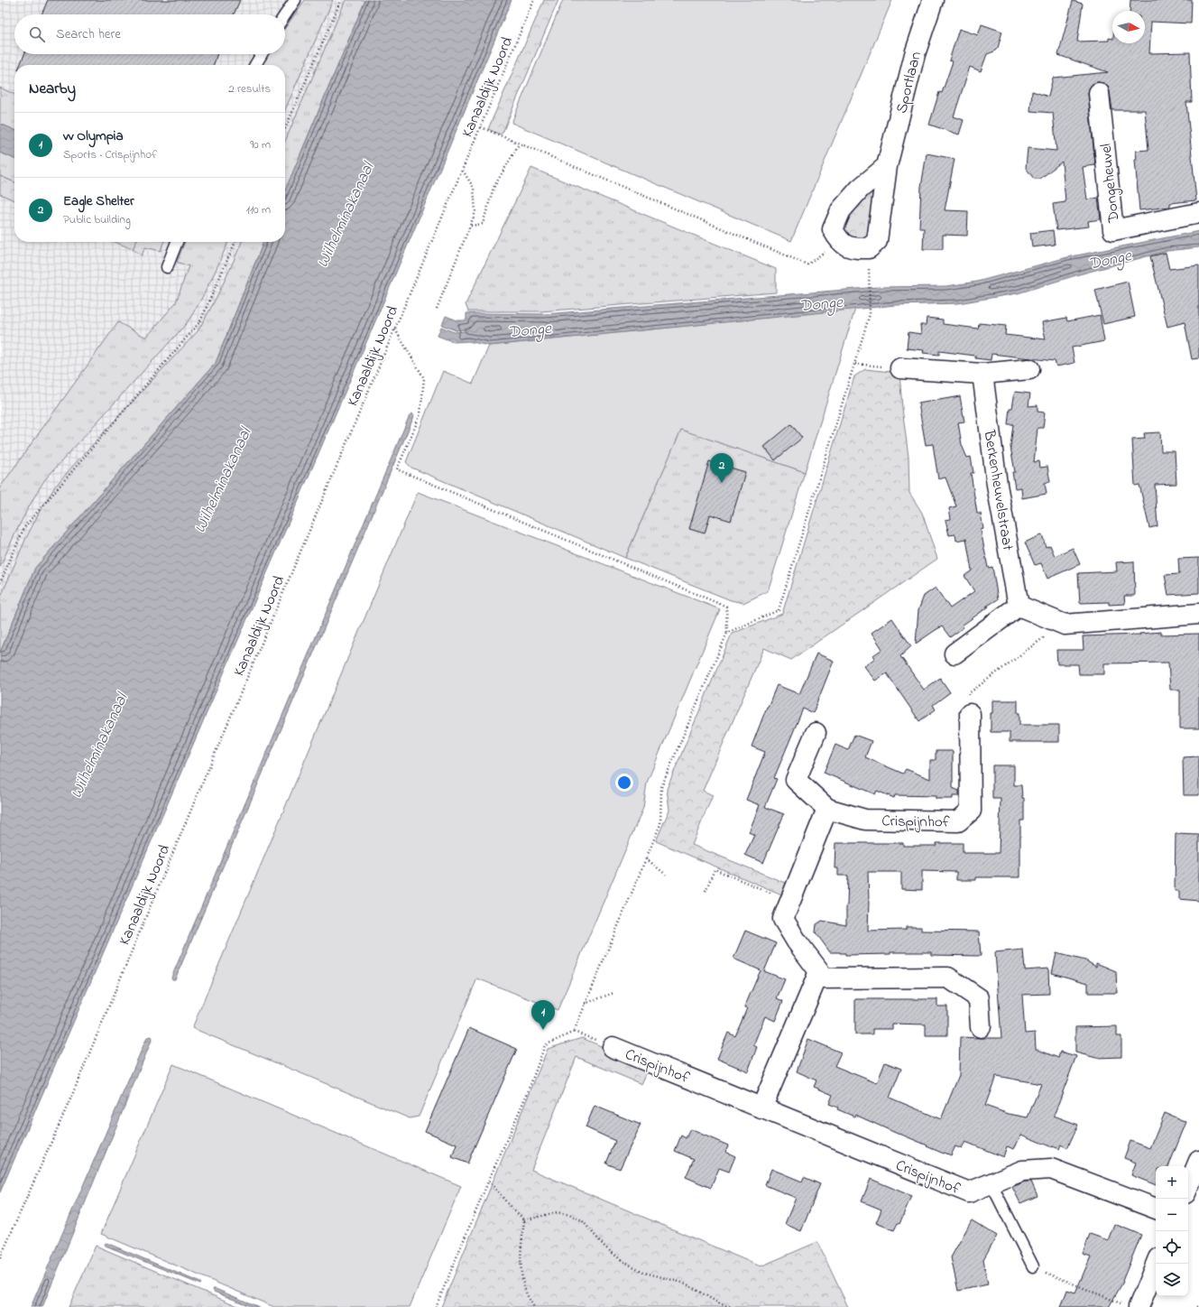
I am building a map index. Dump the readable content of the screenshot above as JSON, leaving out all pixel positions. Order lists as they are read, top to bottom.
{
  "streets": {
    "street": [
      "Sportlaan",
      "Dongeheuvel",
      "Berkenheuvelstraat",
      "Crispijnhof"
    ],
    "path": ["Kanaaldijk Noord"]
  },
  "water": ["Wilhelminakanaal", "Donge"],
  "north": "right",
  "page": {
    "search": "Search here",
    "heading": ["Nearby", "2 results"],
    "list": [
      {
        "mark": "1",
        "name": "vv Olympia",
        "note": "Sports · Crispijnhof",
        "value": "90 m"
      },
      {
        "mark": "2",
        "name": "Eagle Shelter",
        "note": "Public building",
        "value": "110 m"
      }
    ],
    "pins": ["2", "1"],
    "map_buttons": ["+", "−"]
  }
}
